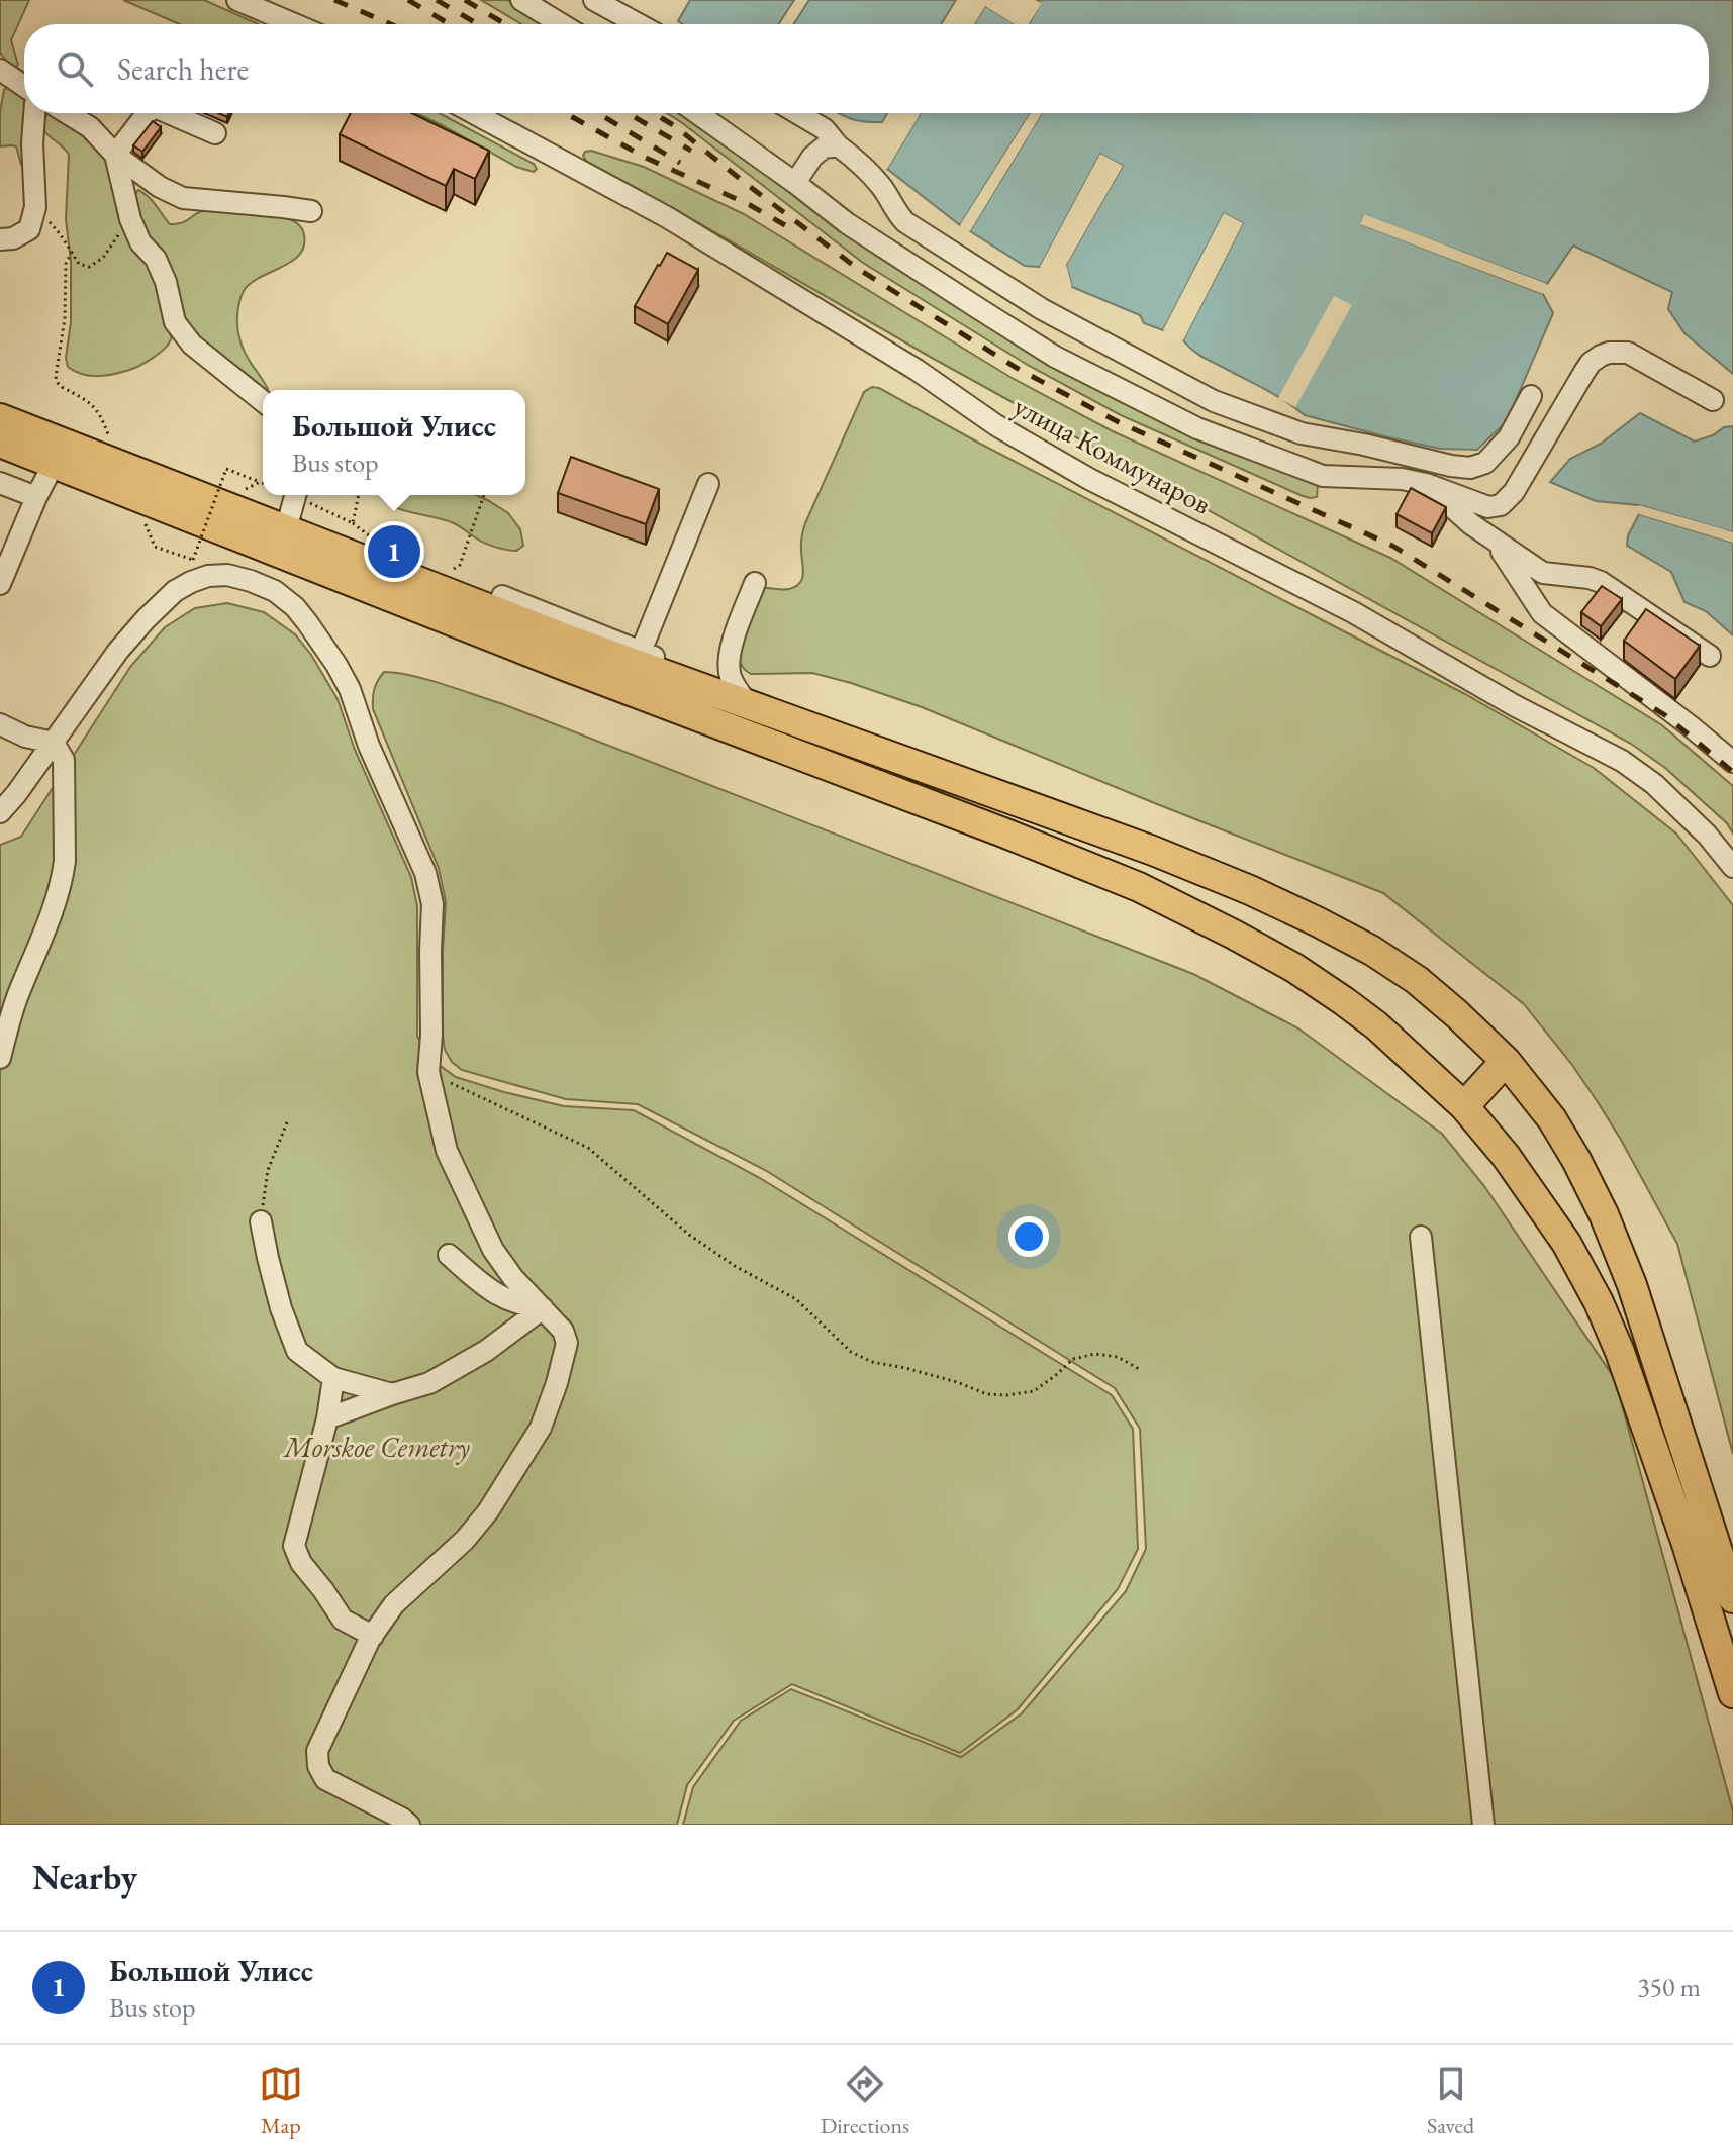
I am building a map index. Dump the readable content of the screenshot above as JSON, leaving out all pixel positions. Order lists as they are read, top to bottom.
{
  "streets": {
    "street": ["улица Коммунаров"]
  },
  "parks": ["Morskoe Cemetry"],
  "page": {
    "search": "Search here",
    "popup": ["Большой Улисс", "Bus stop"],
    "pins": "1",
    "heading": "Nearby",
    "list": [
      {
        "mark": "1",
        "name": "Большой Улисс",
        "note": "Bus stop",
        "value": "350 m"
      }
    ],
    "nav": ["Map", "Directions", "Saved"]
  }
}
